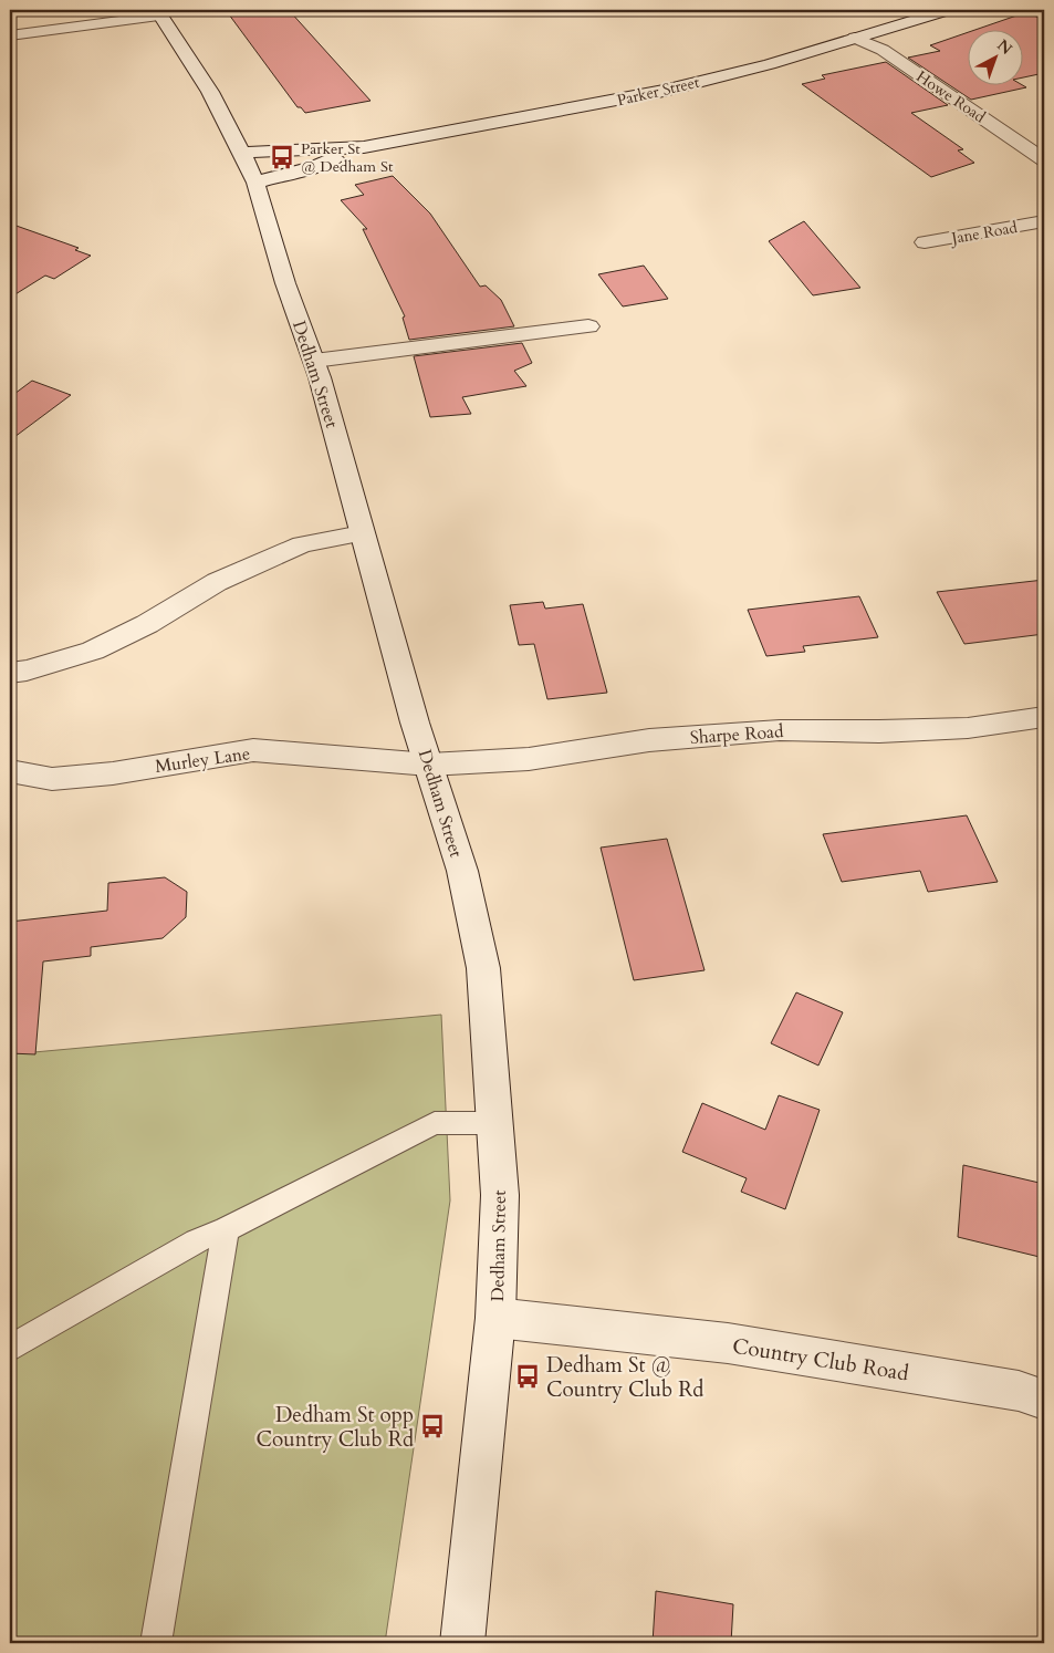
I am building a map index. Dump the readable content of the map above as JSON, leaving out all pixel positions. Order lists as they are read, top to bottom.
{
  "streets": {
    "main road": [
      "Parker Street",
      "Howe Road",
      "Jane Road",
      "Dedham Street",
      "Sharpe Road",
      "Murley Lane",
      "Country Club Road"
    ]
  },
  "crossings": [
    ["Parker Street", "Howe Road"],
    ["Parker Street", "Dedham Street"],
    ["Dedham Street", "Sharpe Road"],
    ["Dedham Street", "Murley Lane"],
    ["Dedham Street", "Country Club Road"],
    ["Sharpe Road", "Murley Lane"]
  ],
  "places": {
    "bus stop": ["Parker St @ Dedham St", "Dedham St @ Country Club Rd", "Dedham St opp Country Club Rd"]
  },
  "north": "top right"
}
